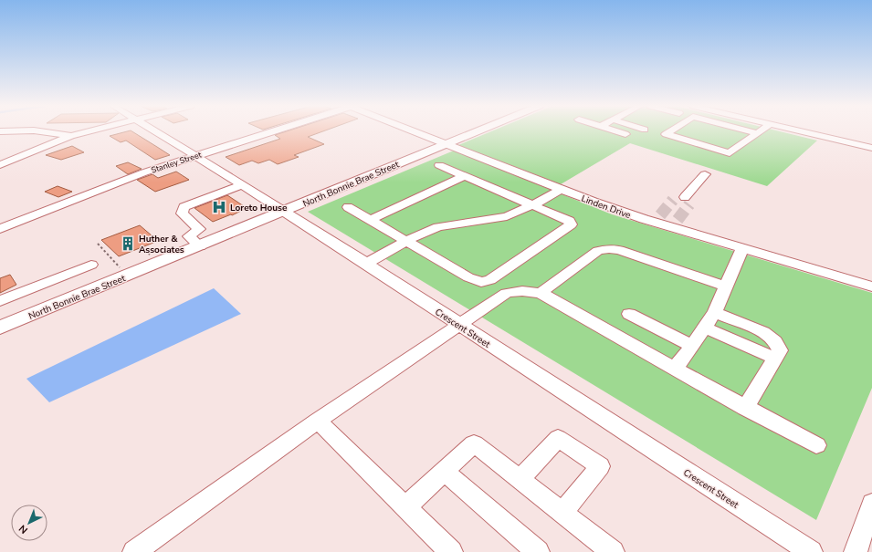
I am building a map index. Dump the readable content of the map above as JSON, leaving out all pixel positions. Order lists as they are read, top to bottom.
{
  "streets": {
    "main road": ["North Bonnie Brae Street"],
    "street": ["Stanley Street", "Linden Drive", "Crescent Street"]
  },
  "crossings": [
    ["Stanley Street", "Crescent Street"],
    ["North Bonnie Brae Street", "Linden Drive"],
    ["North Bonnie Brae Street", "Crescent Street"]
  ],
  "places": {
    "hospital": ["Loreto House"],
    "building": ["Huther & Associates"]
  },
  "north": "bottom left"
}
